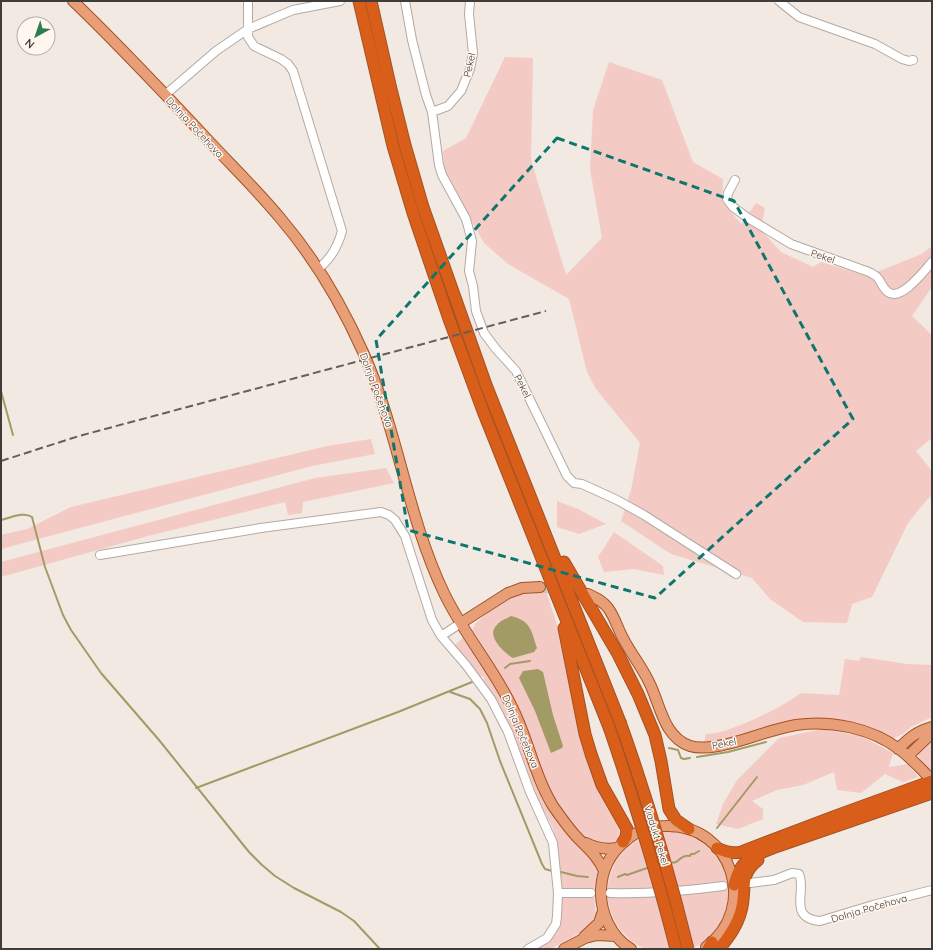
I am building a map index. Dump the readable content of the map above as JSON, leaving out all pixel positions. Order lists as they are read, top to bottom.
{
  "streets": {
    "highway": ["Viadukt Pekel"],
    "main road": ["Pekel", "Dolnja Počehova"]
  },
  "north": "bottom left"
}
